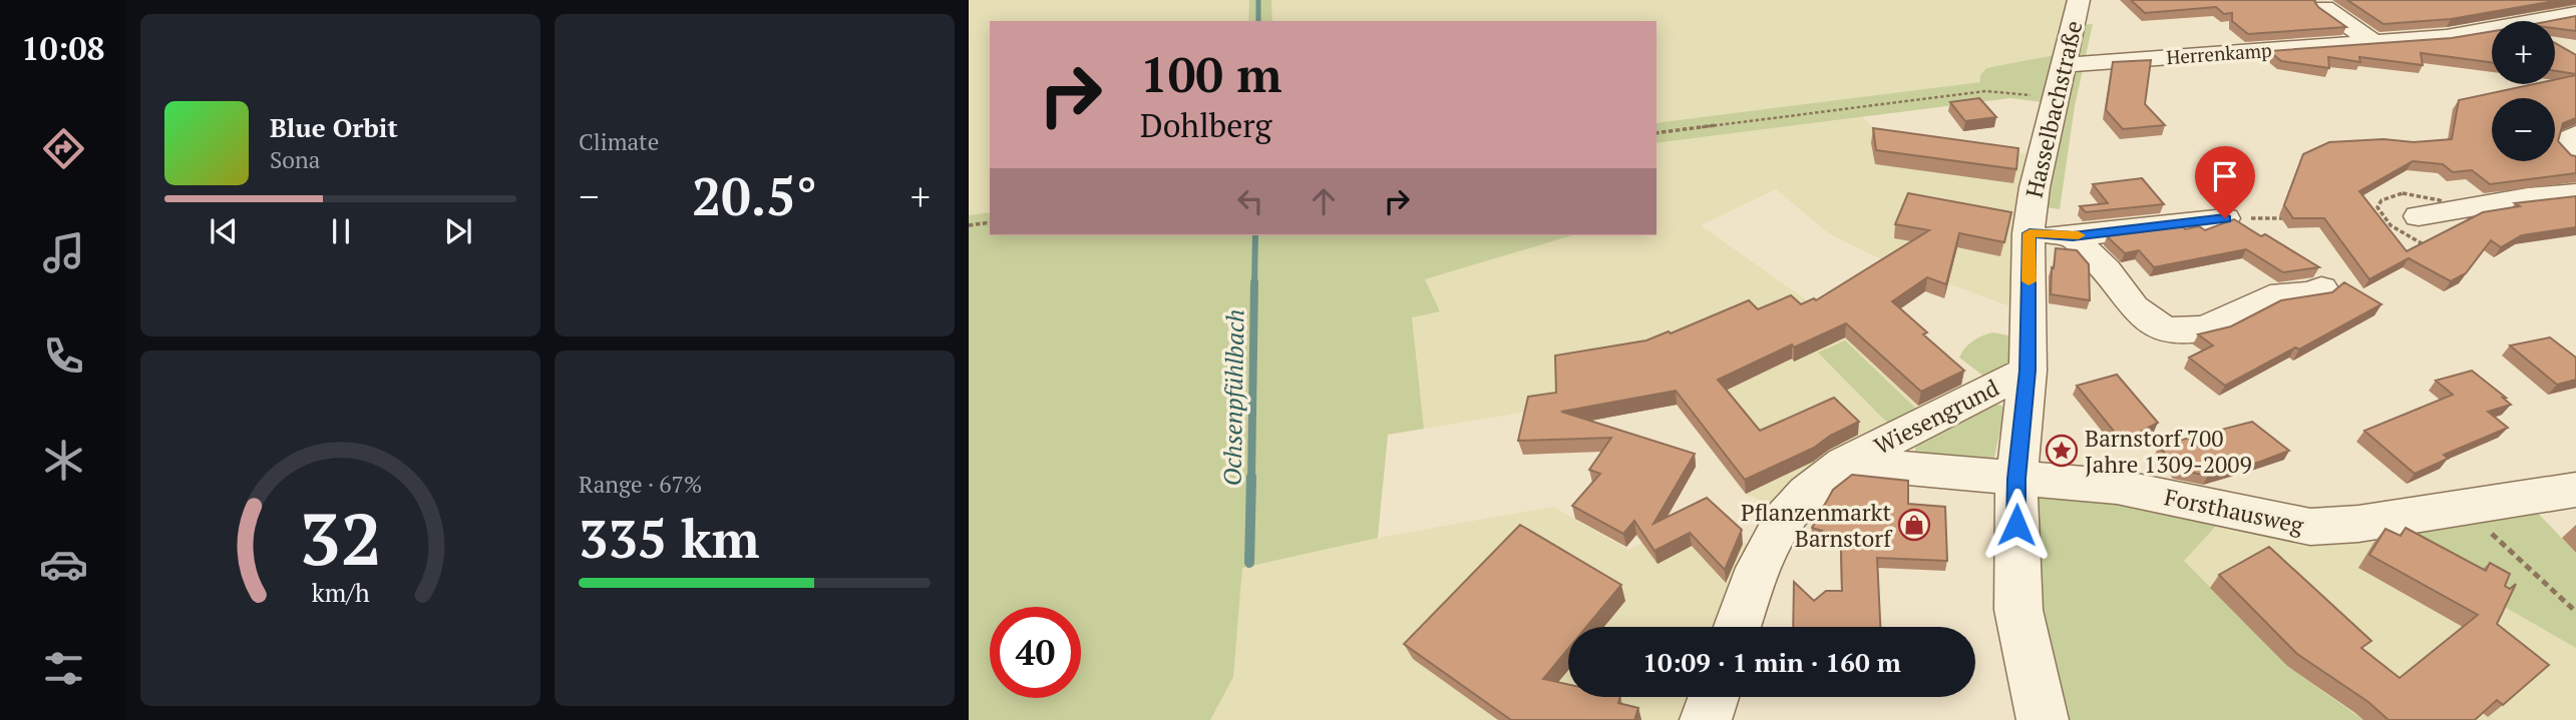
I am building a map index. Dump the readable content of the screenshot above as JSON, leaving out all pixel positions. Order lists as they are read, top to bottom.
{
  "streets": {
    "street": [
      "Herrenkamp",
      "Hasselbachstraße",
      "Wiesengrund",
      "Forsthausweg"
    ]
  },
  "crossings": [
    ["Herrenkamp", "Hasselbachstraße"],
    ["Hasselbachstraße", "Wiesengrund"],
    ["Hasselbachstraße", "Forsthausweg"],
    ["Wiesengrund", "Forsthausweg"]
  ],
  "water": ["Ochsenpfühlbach"],
  "places": {
    "place": ["Barnstorf 700 Jahre 1309-2009"],
    "shop": ["Pflanzenmarkt Barnstorf"]
  },
  "page": {
    "tabs": "10:08",
    "tile": [
      "Climate",
      ["Range · 67%", "335 km"]
    ],
    "map_buttons": ["+", "−"],
    "turn": ["100 m", "Dohlberg"],
    "song": ["Blue Orbit", "Sona"],
    "heat": ["−", "20.5°", "+"],
    "limit": "40",
    "trip": "10:09 · 1 min · 160 m",
    "gauge": ["32", "km/h"]
  }
}
